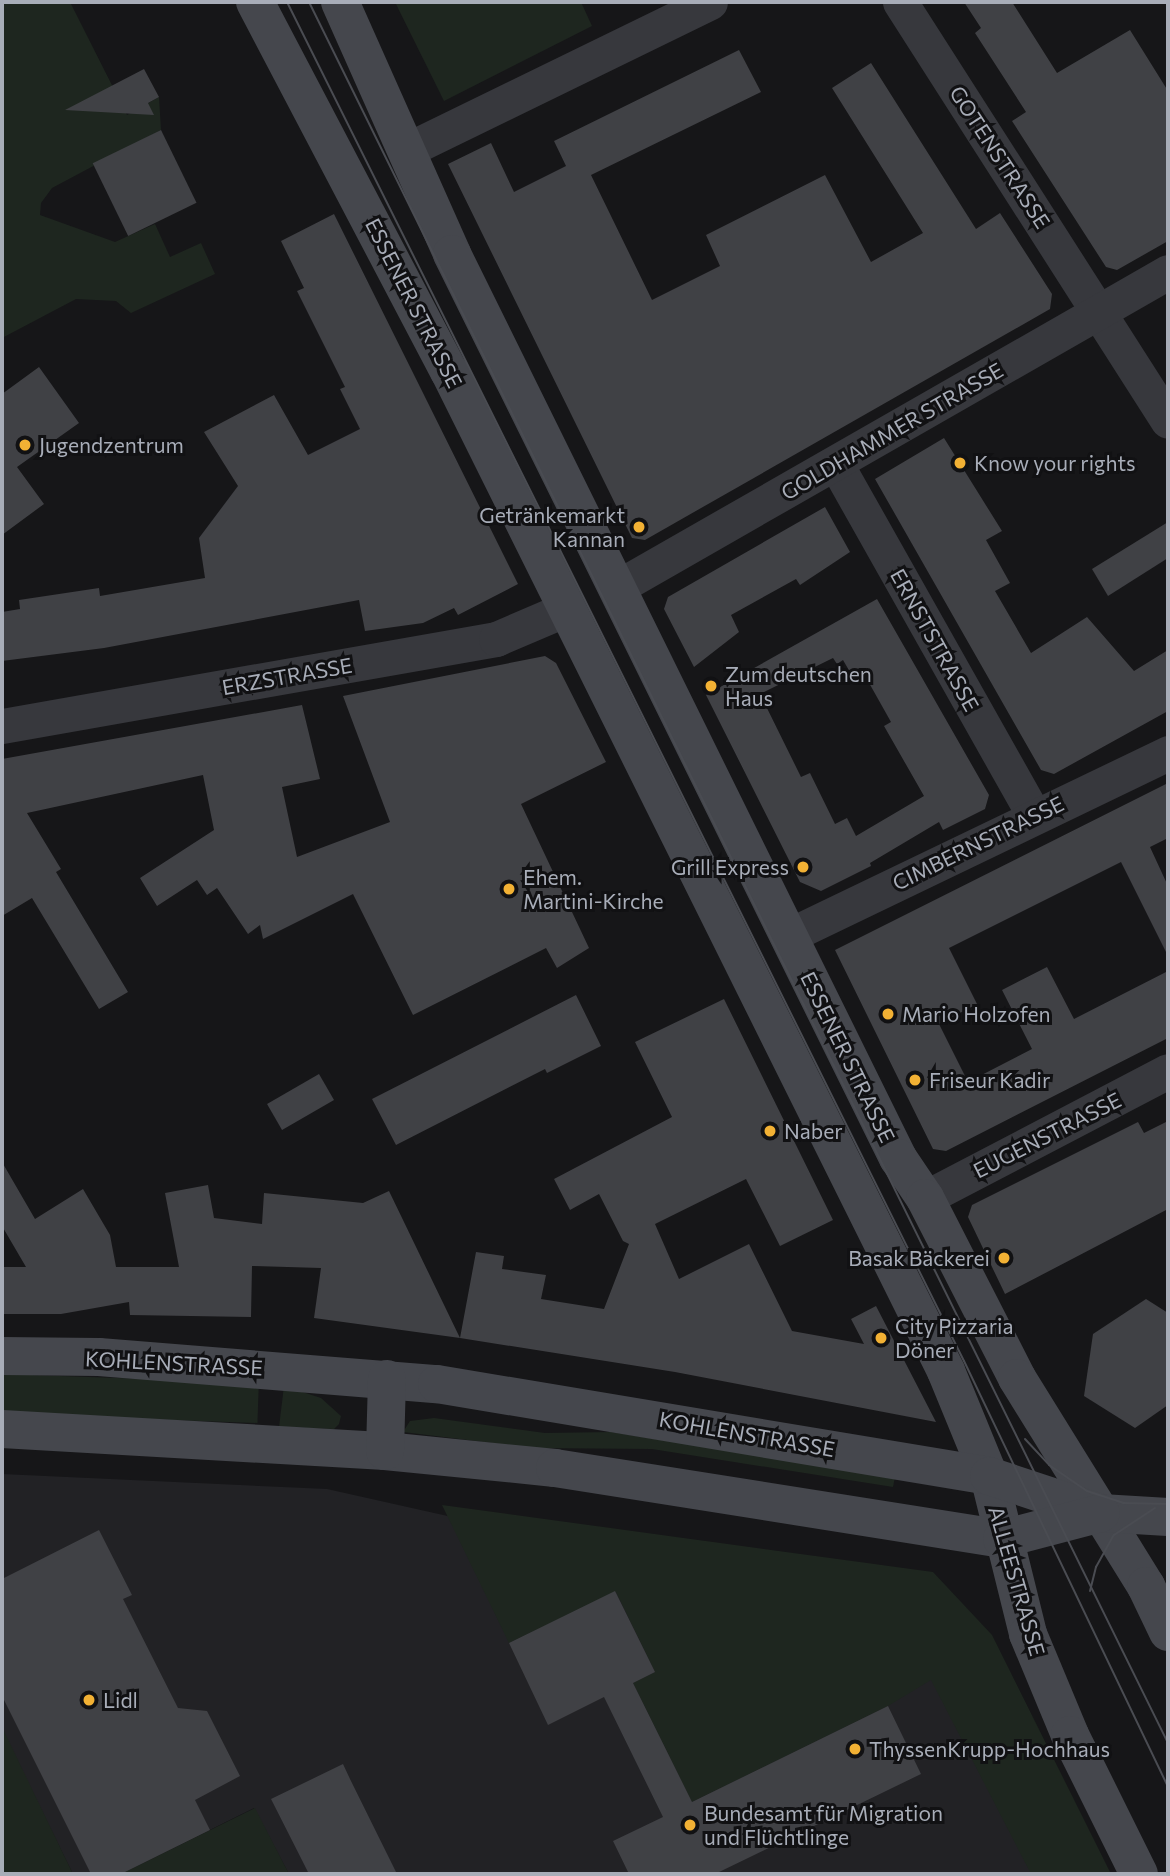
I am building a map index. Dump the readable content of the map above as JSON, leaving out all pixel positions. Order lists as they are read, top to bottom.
{
  "streets": {
    "main road": ["ESSENER STRASSE", "KOHLENSTRASSE", "ALLEESTRASSE"],
    "street": [
      "GOTENSTRASSE",
      "GOLDHAMMER STRASSE",
      "ERNSTSTRASSE",
      "ERZSTRASSE",
      "CIMBERNSTRASSE",
      "EUGENSTRASSE"
    ]
  },
  "crossings": [
    ["GOTENSTRASSE", "GOLDHAMMER STRASSE"],
    ["ESSENER STRASSE", "GOLDHAMMER STRASSE"],
    ["ESSENER STRASSE", "ERZSTRASSE"],
    ["ESSENER STRASSE", "CIMBERNSTRASSE"],
    ["ESSENER STRASSE", "EUGENSTRASSE"],
    ["ESSENER STRASSE", "KOHLENSTRASSE"],
    ["ESSENER STRASSE", "ALLEESTRASSE"],
    ["GOLDHAMMER STRASSE", "ERNSTSTRASSE"],
    ["ERNSTSTRASSE", "CIMBERNSTRASSE"],
    ["KOHLENSTRASSE", "ALLEESTRASSE"]
  ],
  "places": [
    "Jugendzentrum",
    "Know your rights",
    "Getränkemarkt Kannan",
    "Zum deutschen Haus",
    "Grill Express",
    "Ehem. Martini-Kirche",
    "Mario Holzofen",
    "Friseur Kadir",
    "Naber",
    "Basak Bäckerei",
    "City Pizzaria Döner",
    "Lidl",
    "ThyssenKrupp-Hochhaus",
    "Bundesamt für Migration und Flüchtlinge"
  ]
}
